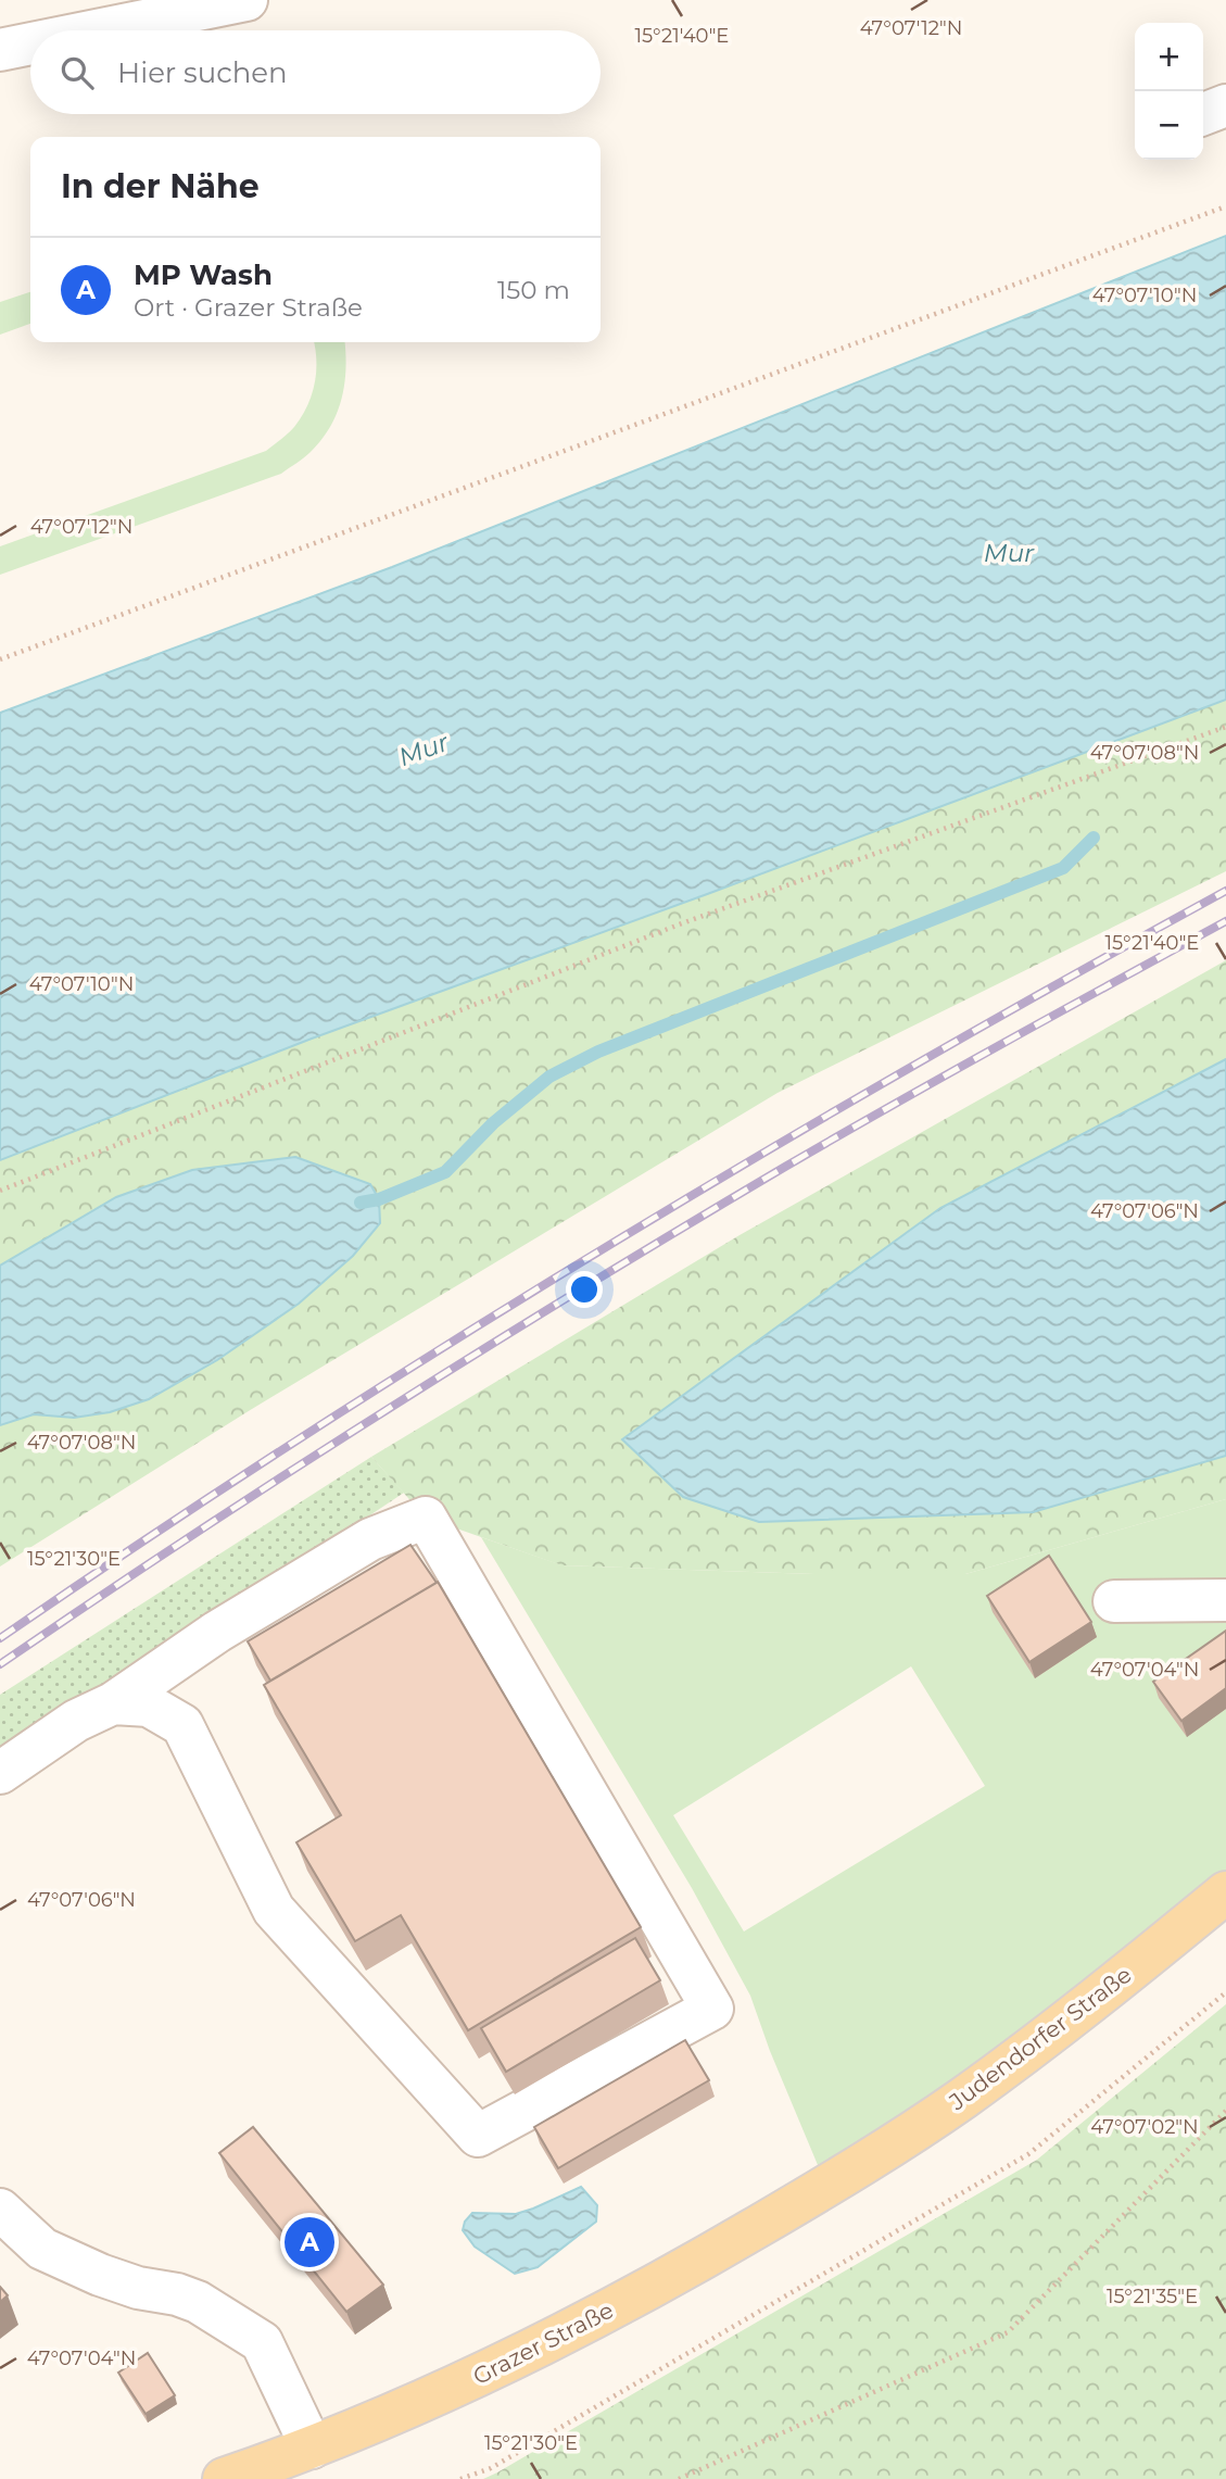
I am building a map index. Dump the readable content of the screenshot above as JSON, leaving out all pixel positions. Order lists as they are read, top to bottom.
{
  "streets": {
    "main road": ["Judendorfer Straße", "Grazer Straße"]
  },
  "crossings": [
    ["Judendorfer Straße", "Grazer Straße"]
  ],
  "water": ["Mur"],
  "page": {
    "map_buttons": ["+", "−"],
    "search": "Hier suchen",
    "heading": "In der Nähe",
    "list": [
      {
        "mark": "A",
        "name": "MP Wash",
        "note": "Ort · Grazer Straße",
        "value": "150 m"
      }
    ],
    "pins": "A"
  },
  "coordinates": [
    "47°07'12\"N",
    "15°21'40\"E",
    "47°07'10\"N",
    "47°07'08\"N",
    "47°07'06\"N",
    "15°21'30\"E",
    "47°07'04\"N",
    "47°07'02\"N",
    "15°21'35\"E"
  ]
}
